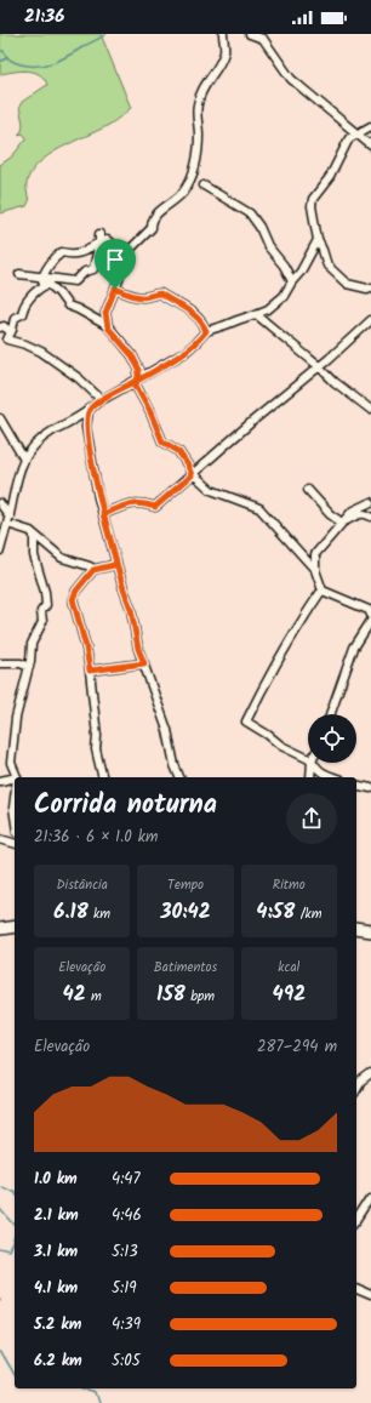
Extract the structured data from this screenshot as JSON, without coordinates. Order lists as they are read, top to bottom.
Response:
{
  "page": {
    "status": "21:36",
    "heading": ["Corrida noturna", "21:36 · 6 × 1.0 km"],
    "stats": [
      ["Distância", "6.18 km"],
      ["Tempo", "30:42"],
      ["Ritmo", "4:58 /km"],
      ["Elevação", "42 m"],
      ["Batimentos", "158 bpm"],
      ["kcal", "492"]
    ],
    "chart": ["Elevação", "287–294 m"],
    "list": [
      {
        "name": "1.0 km",
        "note": "4:47"
      },
      {
        "name": "2.1 km",
        "note": "4:46"
      },
      {
        "name": "3.1 km",
        "note": "5:13"
      },
      {
        "name": "4.1 km",
        "note": "5:19"
      },
      {
        "name": "5.2 km",
        "note": "4:39"
      },
      {
        "name": "6.2 km",
        "note": "5:05"
      }
    ]
  }
}
